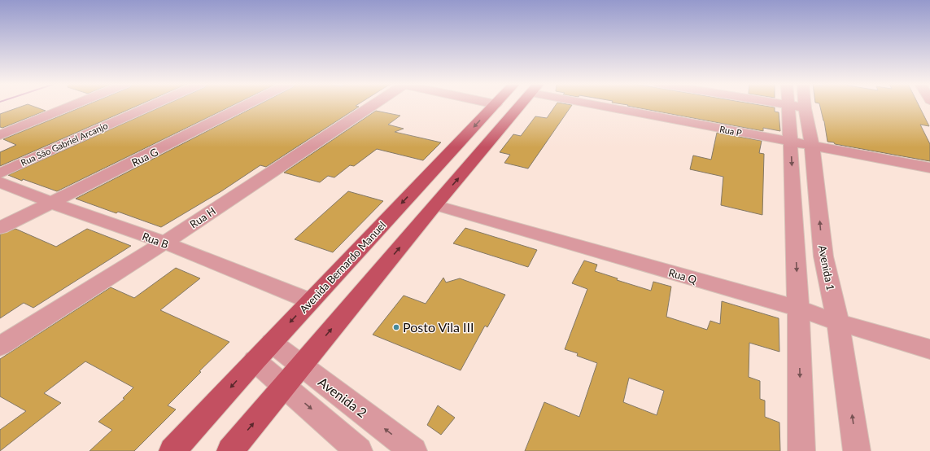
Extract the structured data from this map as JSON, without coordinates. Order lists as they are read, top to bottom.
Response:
{
  "streets": {
    "main road": ["Avenida Bernardo Manuel"],
    "street": [
      "Rua P",
      "Rua São Gabriel Arcanjo",
      "Rua G",
      "Rua H",
      "Rua B",
      "Avenida 1",
      "Rua Q",
      "Avenida 2"
    ]
  },
  "crossings": [
    ["Rua P", "Avenida 1"],
    ["Rua G", "Rua B"],
    ["Rua H", "Rua B"],
    ["Rua B", "Avenida Bernardo Manuel"],
    ["Avenida Bernardo Manuel", "Avenida 2"],
    ["Avenida 1", "Rua Q"]
  ],
  "places": ["Posto Vila III"]
}
